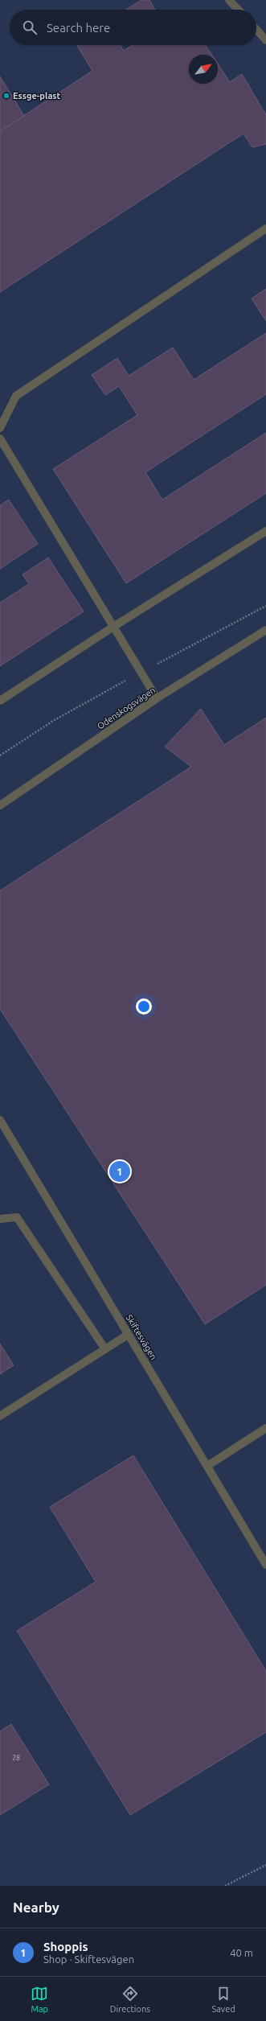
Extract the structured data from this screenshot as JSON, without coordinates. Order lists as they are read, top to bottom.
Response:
{
  "streets": {
    "street": ["Odenskogsvägen", "Skiftesvägen"]
  },
  "places": ["Essge-plast"],
  "house_numbers": ["28"],
  "north": "top right",
  "page": {
    "search": "Search here",
    "pins": "1",
    "heading": "Nearby",
    "list": [
      {
        "mark": "1",
        "name": "Shoppis",
        "note": "Shop · Skiftesvägen",
        "value": "40 m"
      }
    ],
    "nav": ["Map", "Directions", "Saved"]
  }
}
